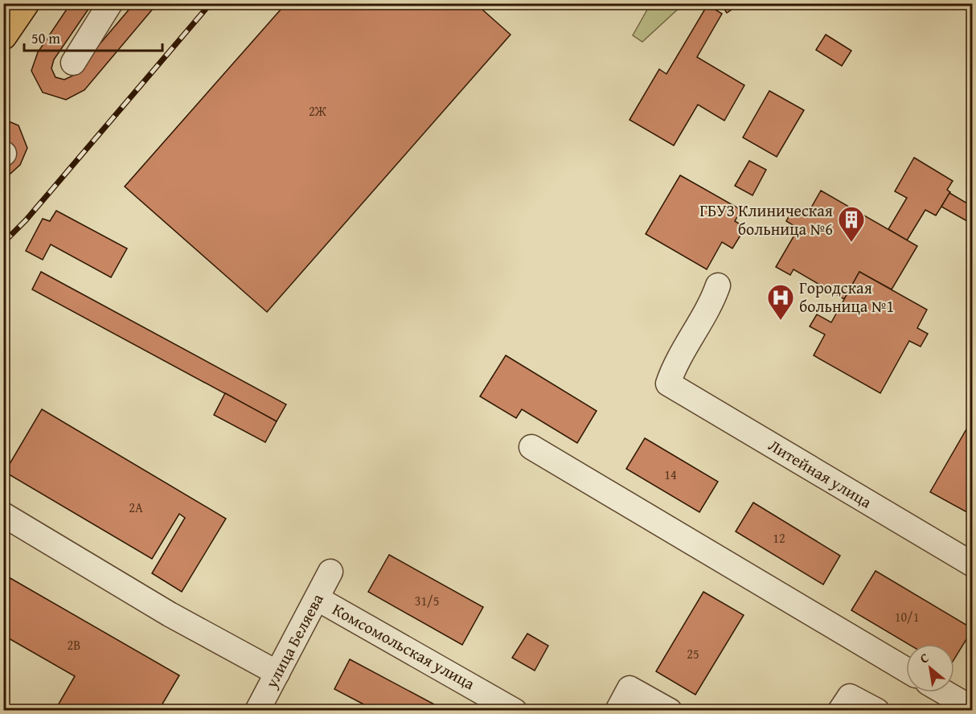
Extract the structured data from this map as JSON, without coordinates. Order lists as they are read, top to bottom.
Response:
{
  "streets": {
    "street": ["Литейная улица", "улица Беляева", "Комсомольская улица"]
  },
  "crossings": [
    ["улица Беляева", "Комсомольская улица"]
  ],
  "places": {
    "building": ["ГБУЗ Клиническая больница №6"],
    "hospital": ["Городская больница №1"]
  },
  "house_numbers": [
    "2Ж",
    "14",
    "2А",
    "12",
    "31/5",
    "10/1",
    "2В",
    "25"
  ],
  "scale_bar": "50 m",
  "north": "top left"
}
